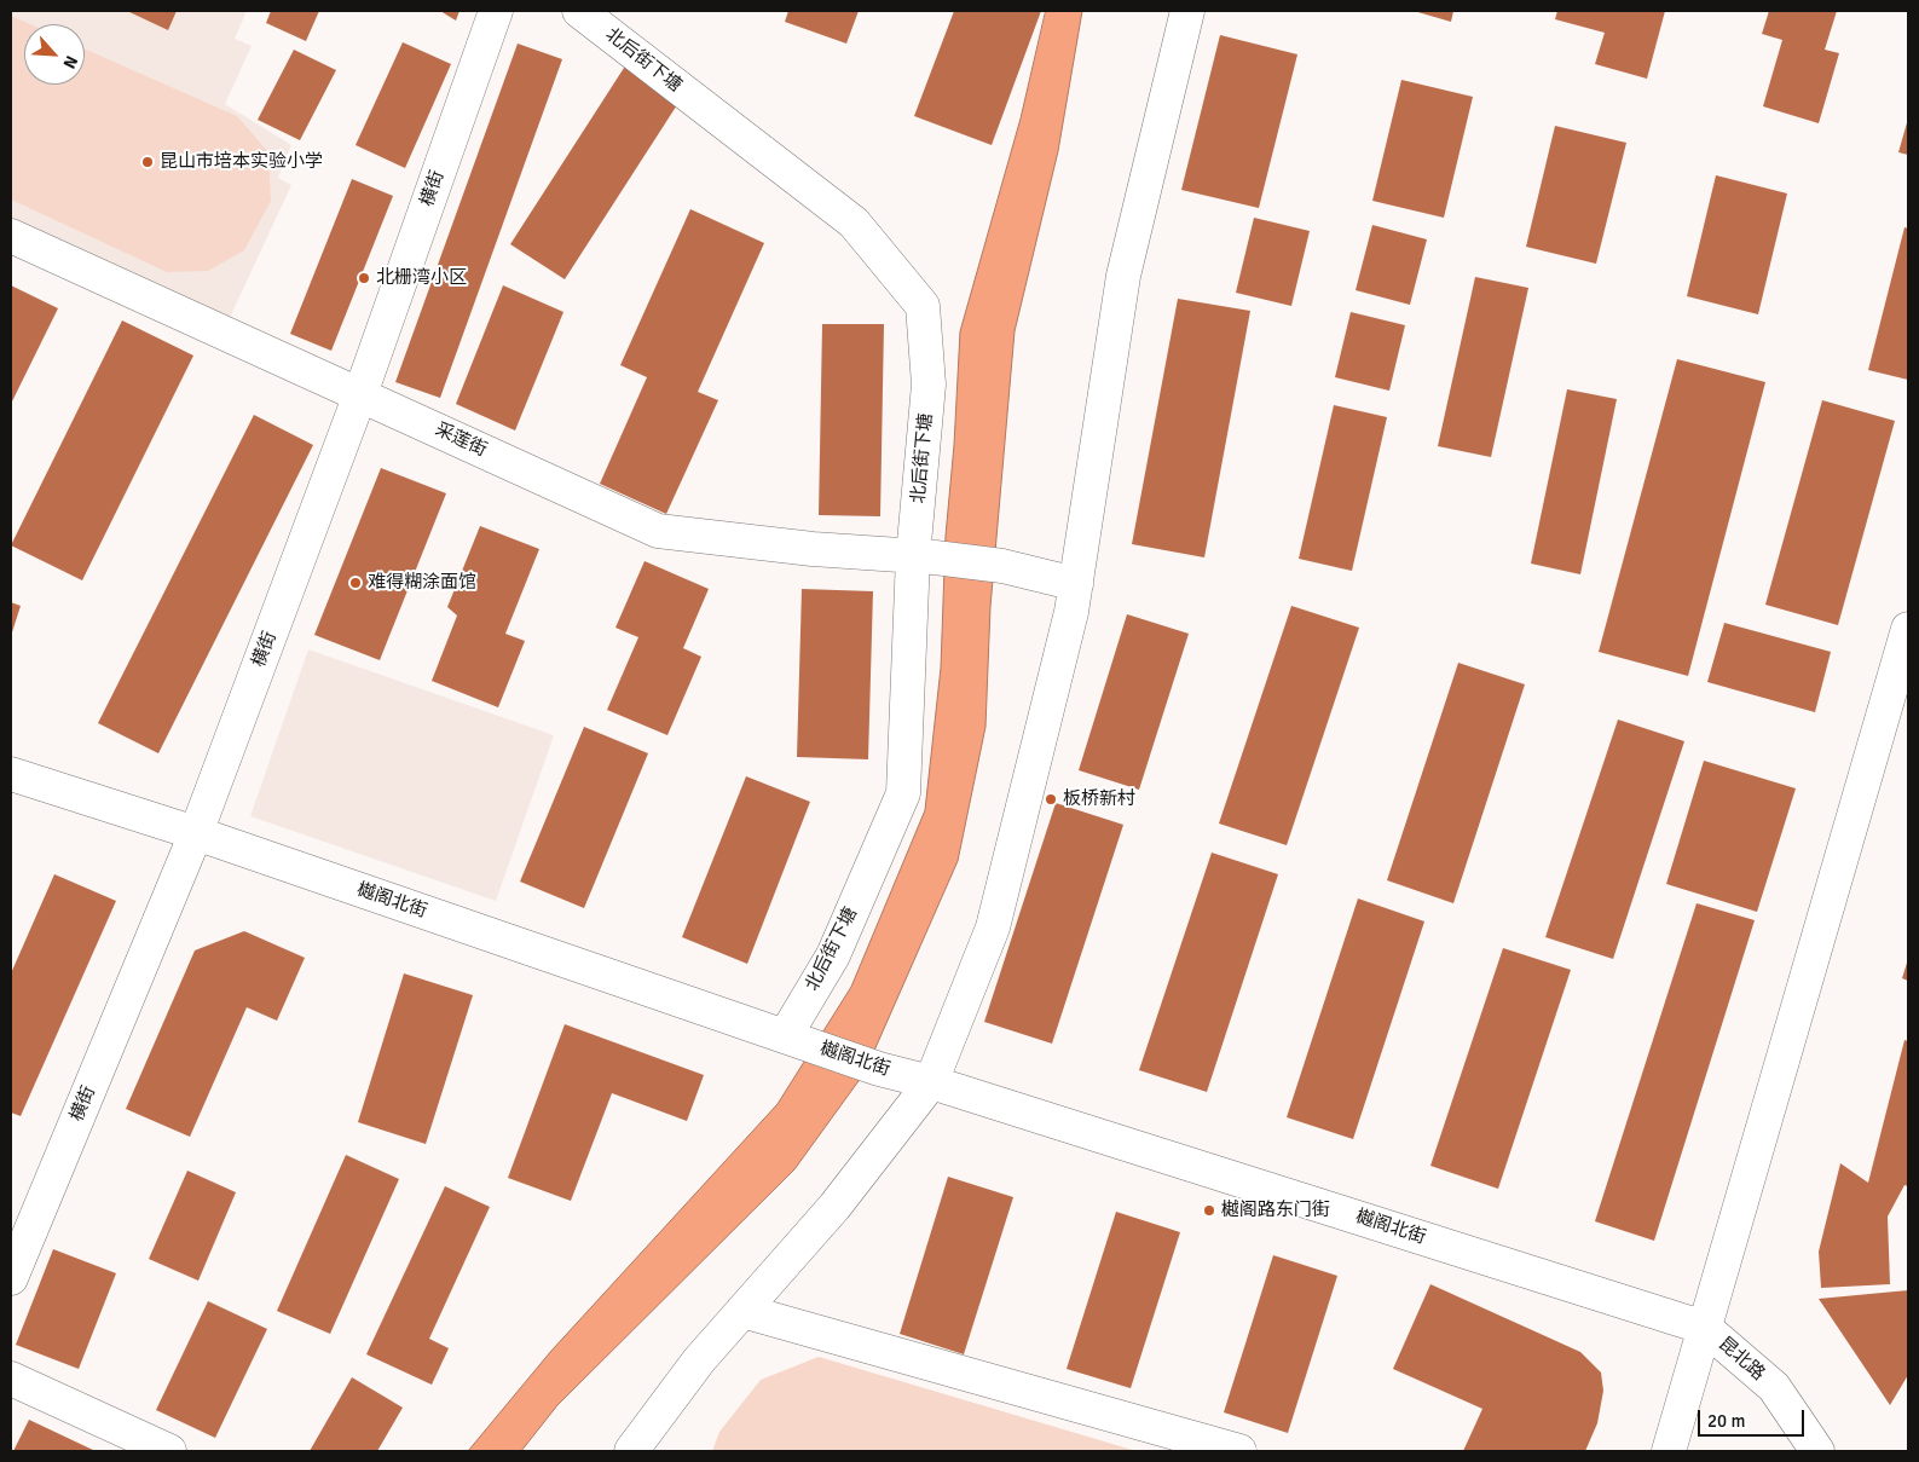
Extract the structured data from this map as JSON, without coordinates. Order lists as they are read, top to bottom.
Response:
{
  "streets": {
    "street": [
      "北后街下塘",
      "横街",
      "采莲街",
      "樾阁北街",
      "昆北路"
    ]
  },
  "crossings": [
    ["北后街下塘", "采莲街"],
    ["北后街下塘", "樾阁北街"],
    ["横街", "采莲街"],
    ["横街", "樾阁北街"],
    ["樾阁北街", "昆北路"]
  ],
  "places": [
    "昆山市培本实验小学",
    "北栅湾小区",
    "难得糊涂面馆",
    "板桥新村",
    "樾阁路东门街"
  ],
  "scale_bar": "20 m",
  "north": "bottom right"
}
